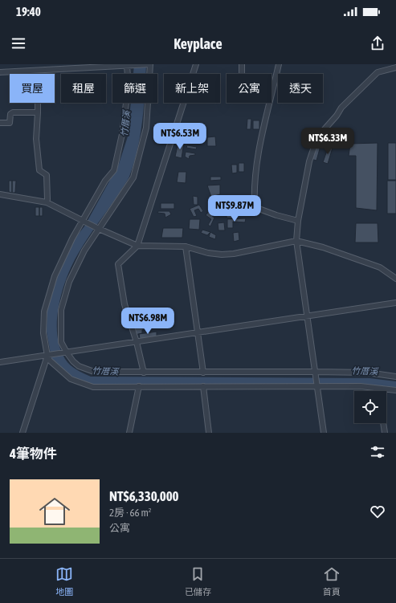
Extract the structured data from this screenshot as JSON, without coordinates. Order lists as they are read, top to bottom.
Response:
{
  "water": ["竹厝溪"],
  "page": {
    "status": "19:40",
    "header": "Keyplace",
    "chip": [
      "買屋",
      "租屋",
      "篩選",
      "新上架",
      "公寓",
      "透天"
    ],
    "price": [
      "NT$6.53M",
      "NT$6.33M",
      "NT$9.87M",
      "NT$6.98M"
    ],
    "heading": "4筆物件",
    "list": [
      {
        "name": "NT$6,330,000",
        "note": "2房 · 66 m² · 公寓"
      }
    ],
    "tabs": ["地圖", "已儲存", "首頁"]
  }
}
